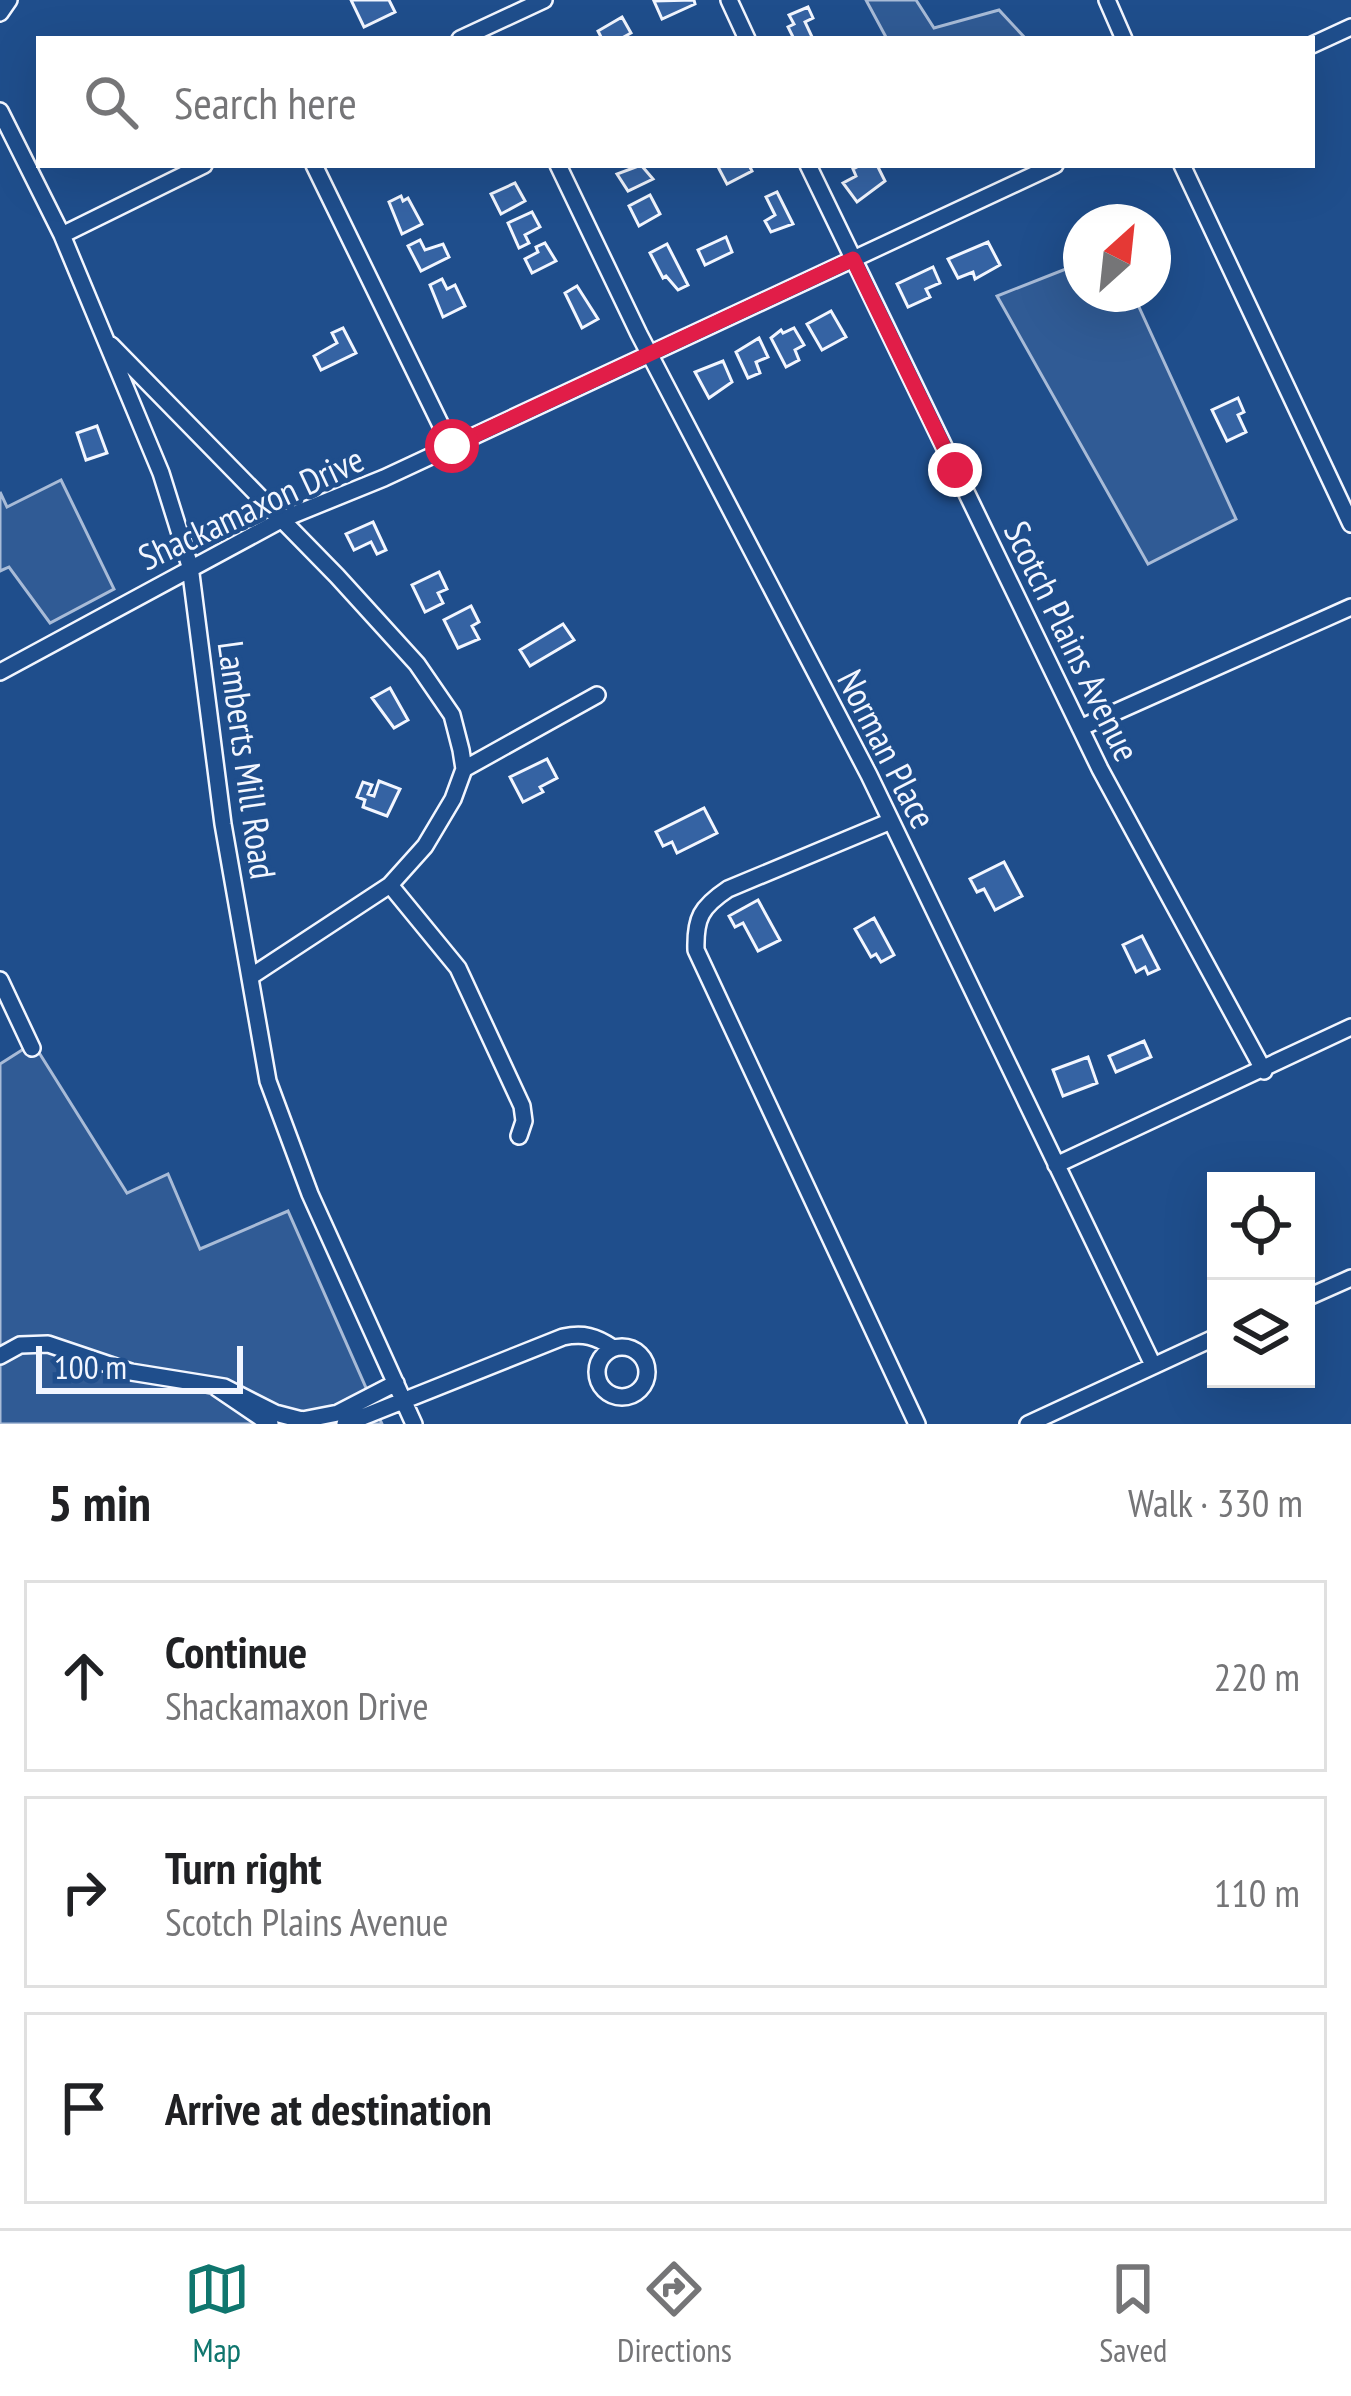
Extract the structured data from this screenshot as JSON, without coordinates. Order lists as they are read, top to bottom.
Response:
{
  "streets": {
    "street": [
      "Shackamaxon Drive",
      "Scotch Plains Avenue",
      "Norman Place",
      "Lamberts Mill Road"
    ]
  },
  "crossings": [
    ["Shackamaxon Drive", "Scotch Plains Avenue"],
    ["Shackamaxon Drive", "Norman Place"],
    ["Shackamaxon Drive", "Lamberts Mill Road"]
  ],
  "scale_bar": "100 m",
  "north": "top right",
  "page": {
    "search": "Search here",
    "scale": "100 m",
    "heading": ["5 min", "Walk · 330 m"],
    "list": [
      ["Continue", "Shackamaxon Drive", "220 m"],
      ["Turn right", "Scotch Plains Avenue", "110 m"],
      "Arrive at destination"
    ],
    "nav": ["Map", "Directions", "Saved"]
  }
}
